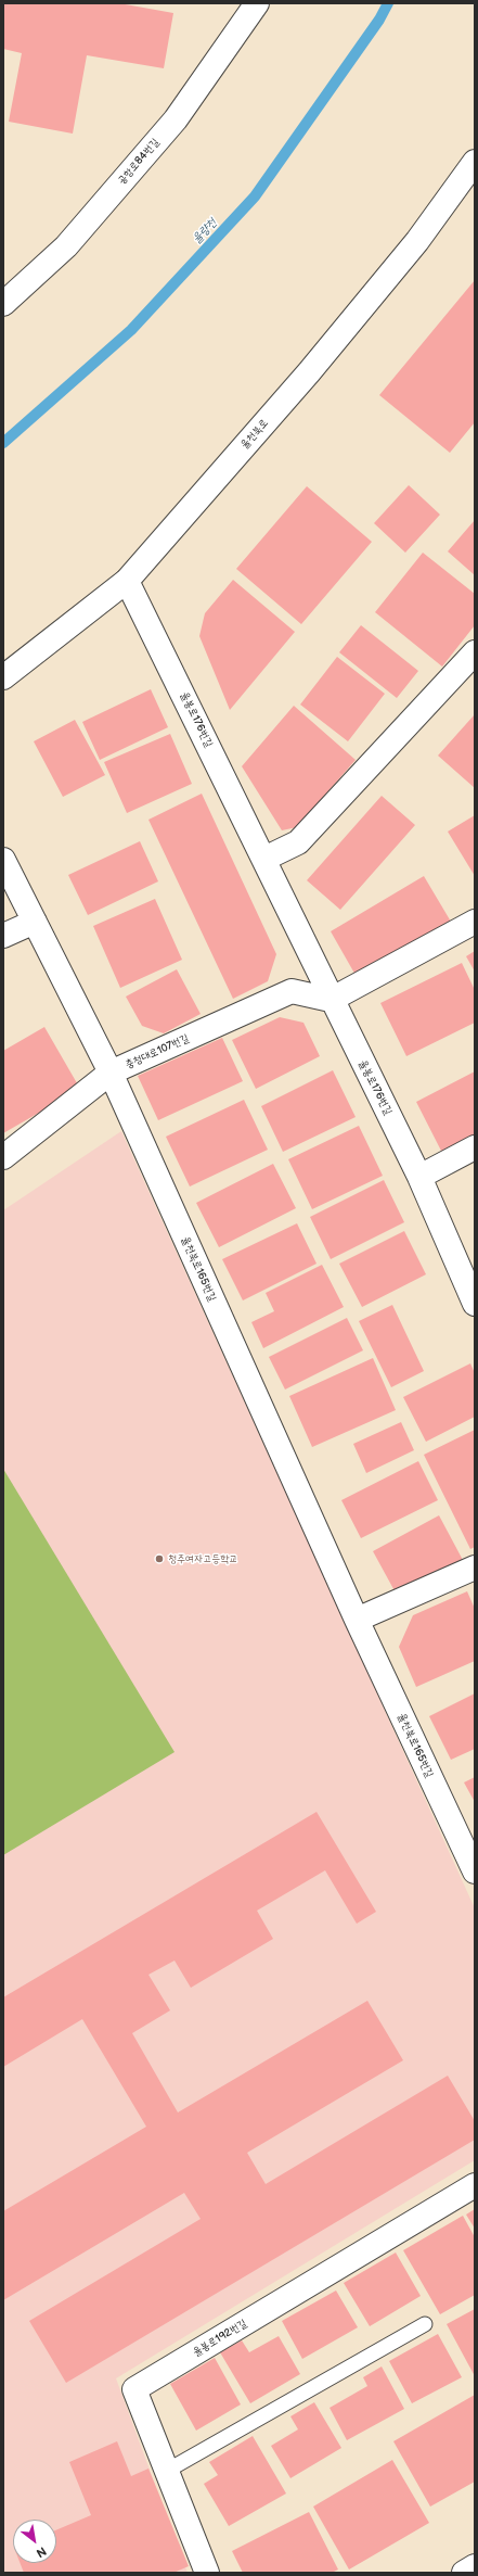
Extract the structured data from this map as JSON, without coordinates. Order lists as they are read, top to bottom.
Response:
{
  "streets": {
    "street": [
      "공항로84번길",
      "율천북로",
      "율봉로176번길",
      "충청대로107번길",
      "율천북로165번길",
      "율봉로192번길"
    ]
  },
  "crossings": [
    ["율천북로", "율봉로176번길"],
    ["율봉로176번길", "충청대로107번길"],
    ["충청대로107번길", "율천북로165번길"]
  ],
  "water": ["율량천"],
  "places": ["청주여자고등학교"],
  "north": "bottom right"
}
